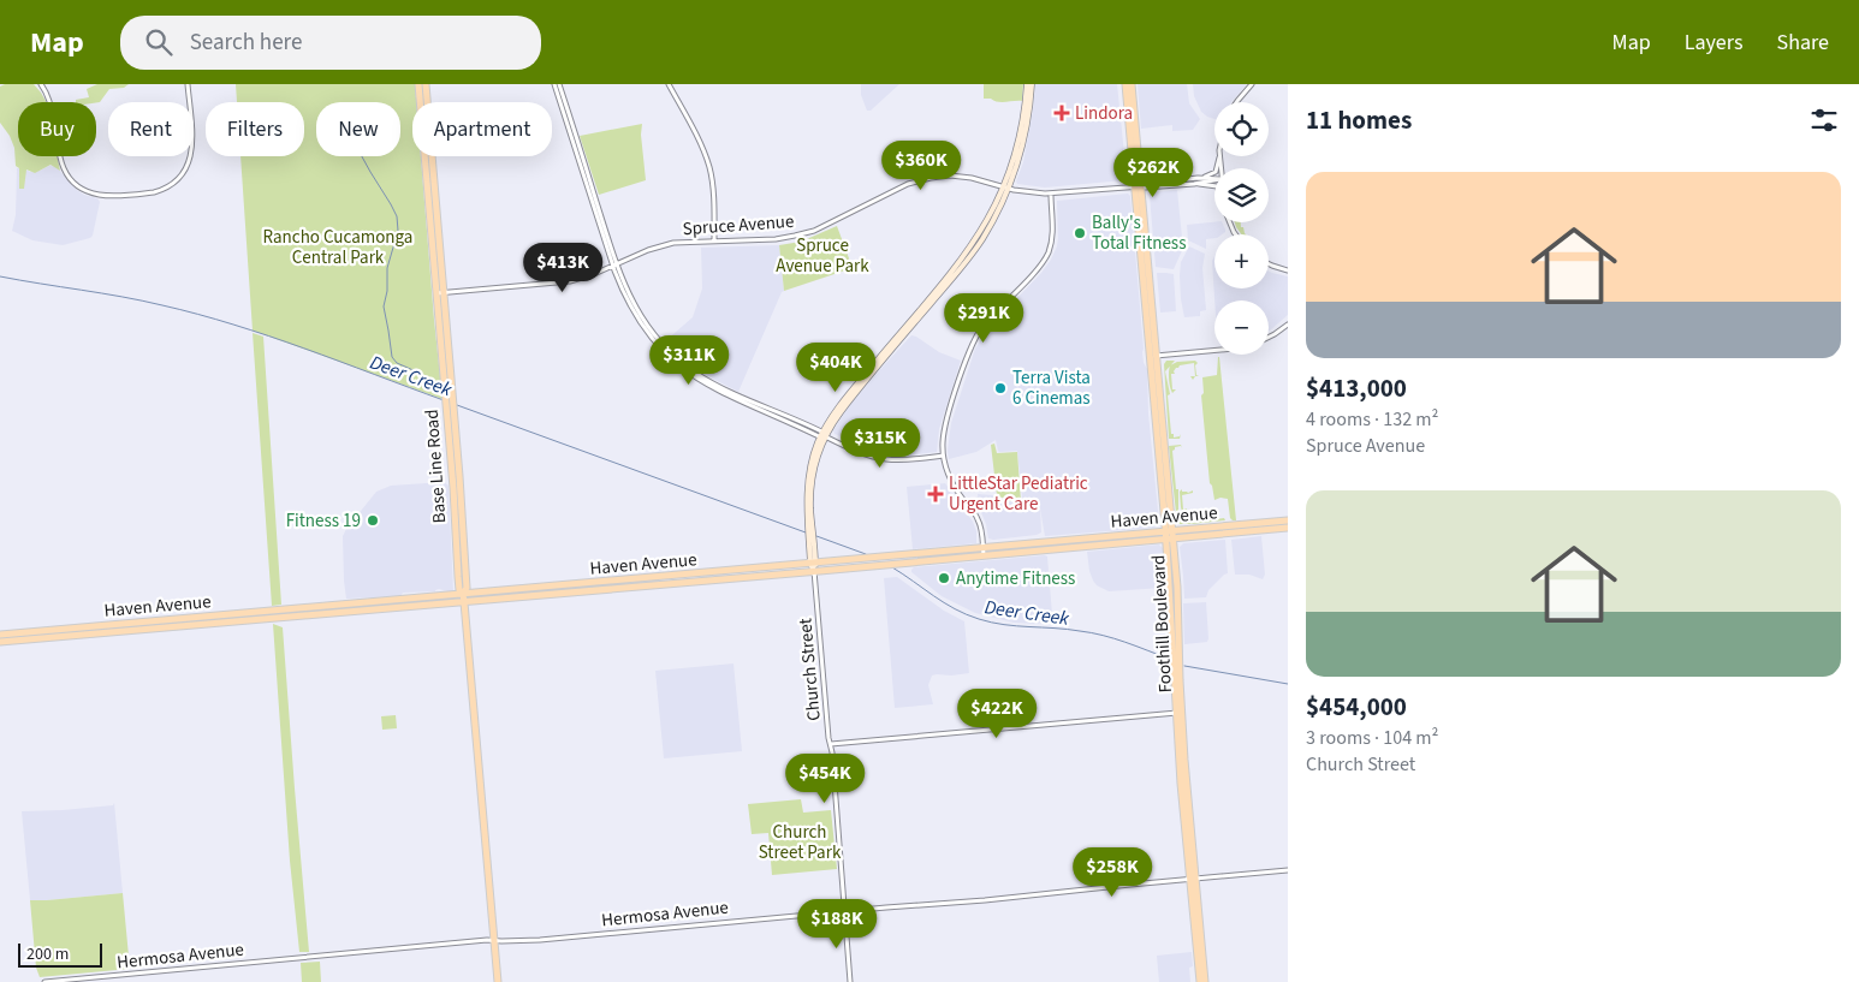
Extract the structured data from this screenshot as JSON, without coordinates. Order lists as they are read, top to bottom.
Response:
{
  "streets": {
    "main road": [
      "Base Line Road",
      "Haven Avenue",
      "Foothill Boulevard",
      "Church Street"
    ],
    "street": ["Spruce Avenue", "Hermosa Avenue"]
  },
  "crossings": [
    ["Spruce Avenue", "Base Line Road"],
    ["Spruce Avenue", "Foothill Boulevard"],
    ["Spruce Avenue", "Church Street"],
    ["Base Line Road", "Haven Avenue"],
    ["Base Line Road", "Hermosa Avenue"],
    ["Haven Avenue", "Foothill Boulevard"],
    ["Haven Avenue", "Church Street"],
    ["Foothill Boulevard", "Hermosa Avenue"],
    ["Church Street", "Hermosa Avenue"]
  ],
  "water": ["Deer Creek"],
  "parks": ["Rancho Cucamonga Central Park", "Spruce Avenue Park", "Church Street Park"],
  "places": {
    "health": ["Lindora", "LittleStar Pediatric Urgent Care"],
    "other": [
      "Bally's Total Fitness",
      "Terra Vista 6 Cinemas",
      "Fitness 19",
      "Anytime Fitness"
    ]
  },
  "scale_bar": "200 m",
  "page": {
    "header": "Map",
    "search": "Search here",
    "nav": ["Map", "Layers", "Share"],
    "heading": "11 homes",
    "map_buttons": ["+", "−"],
    "chip": [
      "Buy",
      "Rent",
      "Filters",
      "New",
      "Apartment"
    ],
    "price": [
      "$360K",
      "$262K",
      "$413K",
      "$291K",
      "$311K",
      "$404K",
      "$315K",
      "$422K",
      "$454K",
      "$258K",
      "$188K"
    ],
    "list": [
      {
        "name": "$413,000",
        "note": "4 rooms · 132 m² · Spruce Avenue"
      },
      {
        "name": "$454,000",
        "note": "3 rooms · 104 m² · Church Street"
      }
    ],
    "scale": "200 m"
  }
}
